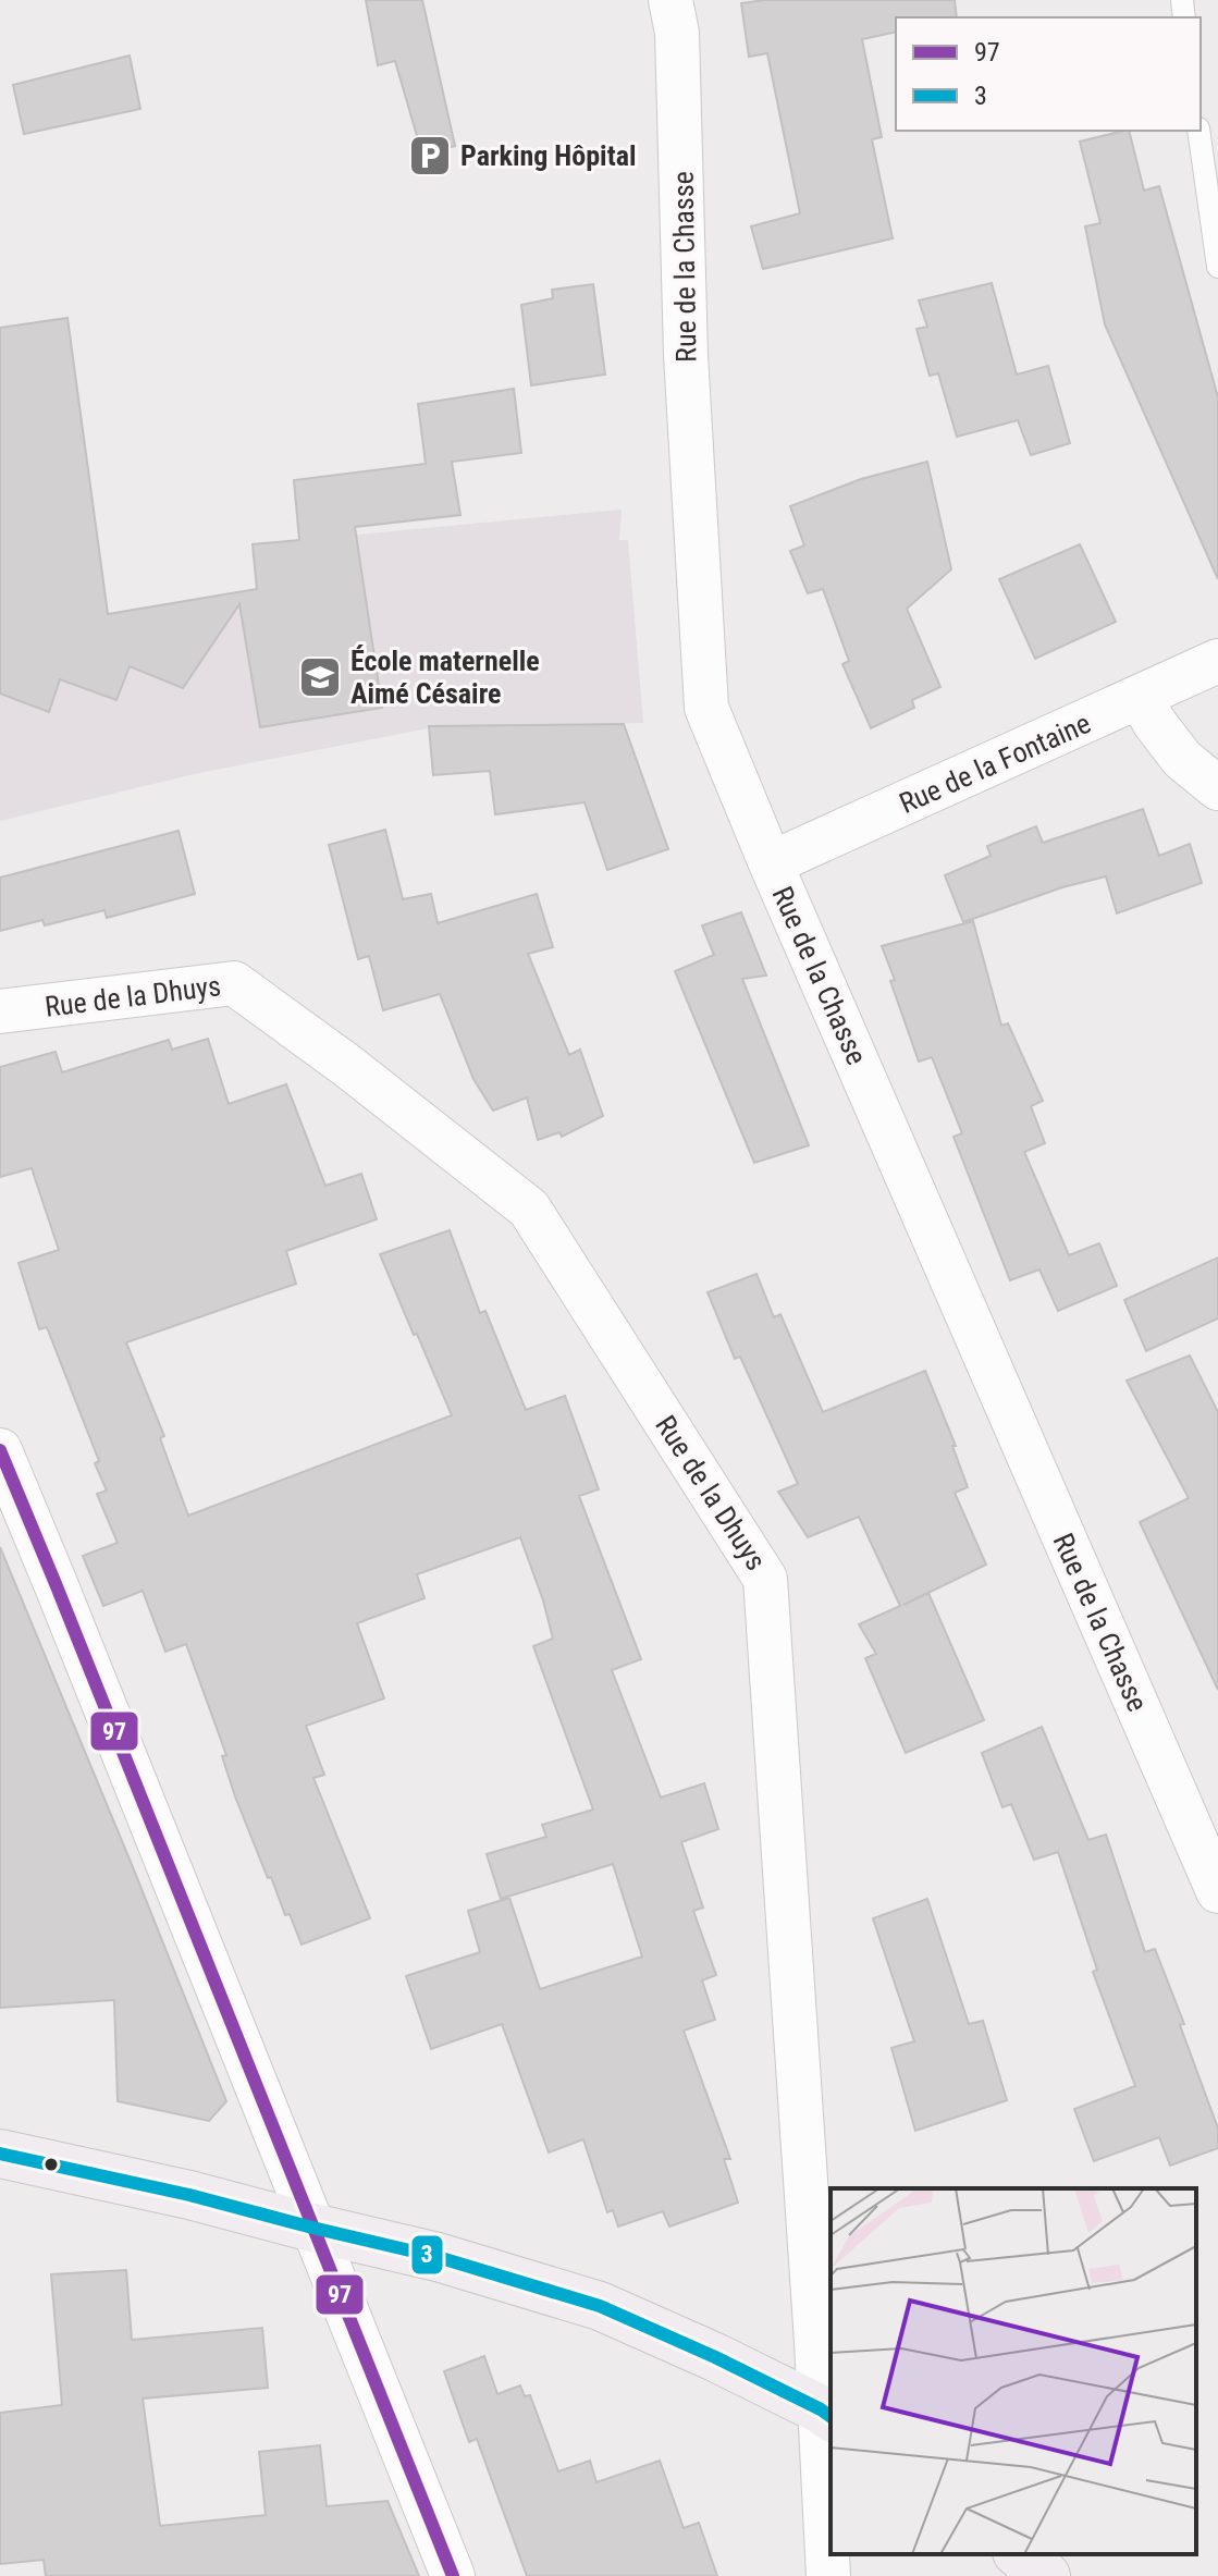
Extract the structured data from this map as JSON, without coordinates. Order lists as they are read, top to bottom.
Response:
{
  "streets": {
    "street": ["Rue de la Chasse", "Rue de la Fontaine", "Rue de la Dhuys"]
  },
  "crossings": [
    ["Rue de la Chasse", "Rue de la Fontaine"]
  ],
  "places": {
    "parking": ["Parking Hôpital"],
    "school or university": ["École maternelle Aimé Césaire"]
  },
  "lines": ["transit line 97", "transit line 3"],
  "legend": ["97", "3"]
}
